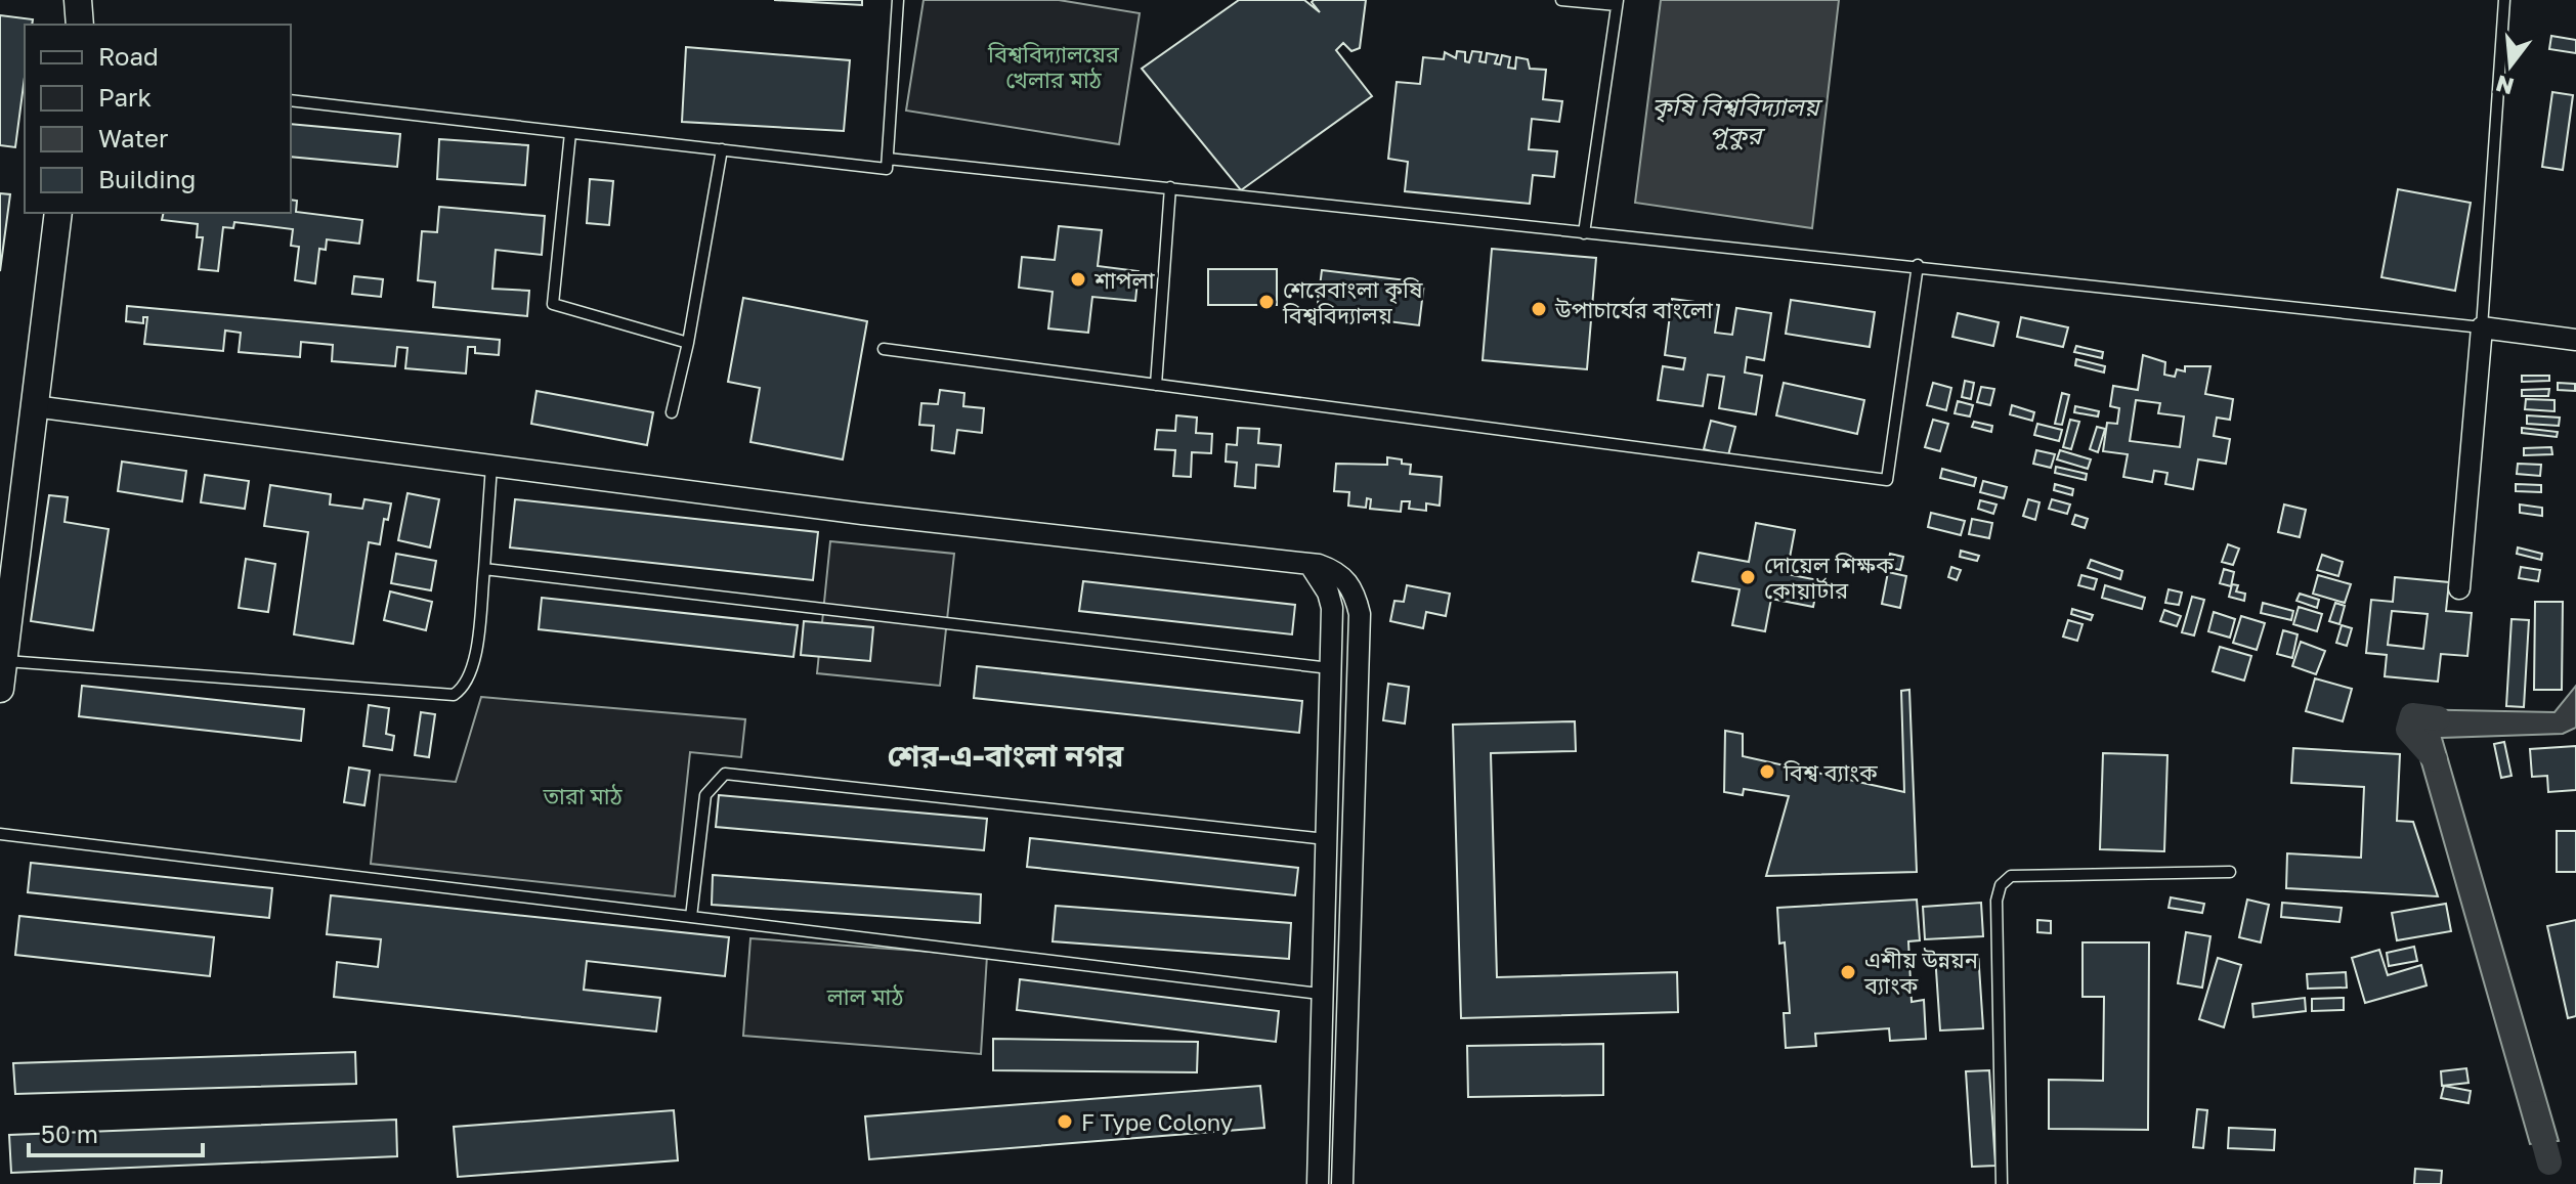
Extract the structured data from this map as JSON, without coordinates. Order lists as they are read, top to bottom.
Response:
{
  "districts": ["শের-এ-বাংলা নগর"],
  "water": ["কৃষি বিশ্ববিদ্যালয় পুকুর"],
  "parks": ["বিশ্ববিদ্যালয়ের খেলার মাঠ", "তারা মাঠ", "লাল মাঠ"],
  "places": [
    "শাপলা",
    "শেরেবাংলা কৃষি বিশ্ববিদ্যালয়",
    "উপাচার্যের বাংলো",
    "দোয়েল শিক্ষক কোয়ার্টার",
    "বিশ্ব ব্যাংক",
    "এশীয় উন্নয়ন ব্যাংক",
    "F Type Colony"
  ],
  "legend": [
    "Road",
    "Park",
    "Water",
    "Building"
  ],
  "scale_bar": "50 m",
  "north": "bottom"
}
